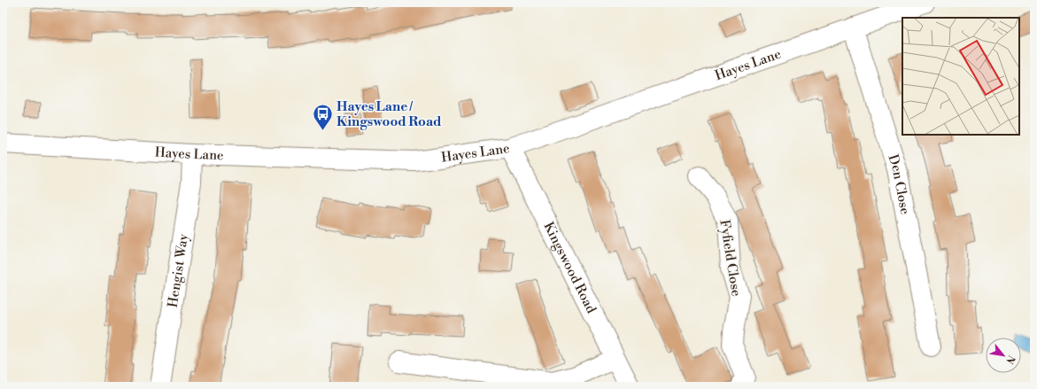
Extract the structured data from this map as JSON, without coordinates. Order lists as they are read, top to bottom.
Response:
{
  "streets": {
    "street": [
      "Hayes Lane",
      "Den Close",
      "Fyfield Close",
      "Kingswood Road",
      "Hengist Way"
    ]
  },
  "crossings": [
    ["Hayes Lane", "Den Close"],
    ["Hayes Lane", "Kingswood Road"],
    ["Hayes Lane", "Hengist Way"]
  ],
  "places": {
    "bus stop": ["Hayes Lane / Kingswood Road"]
  },
  "north": "bottom right"
}
